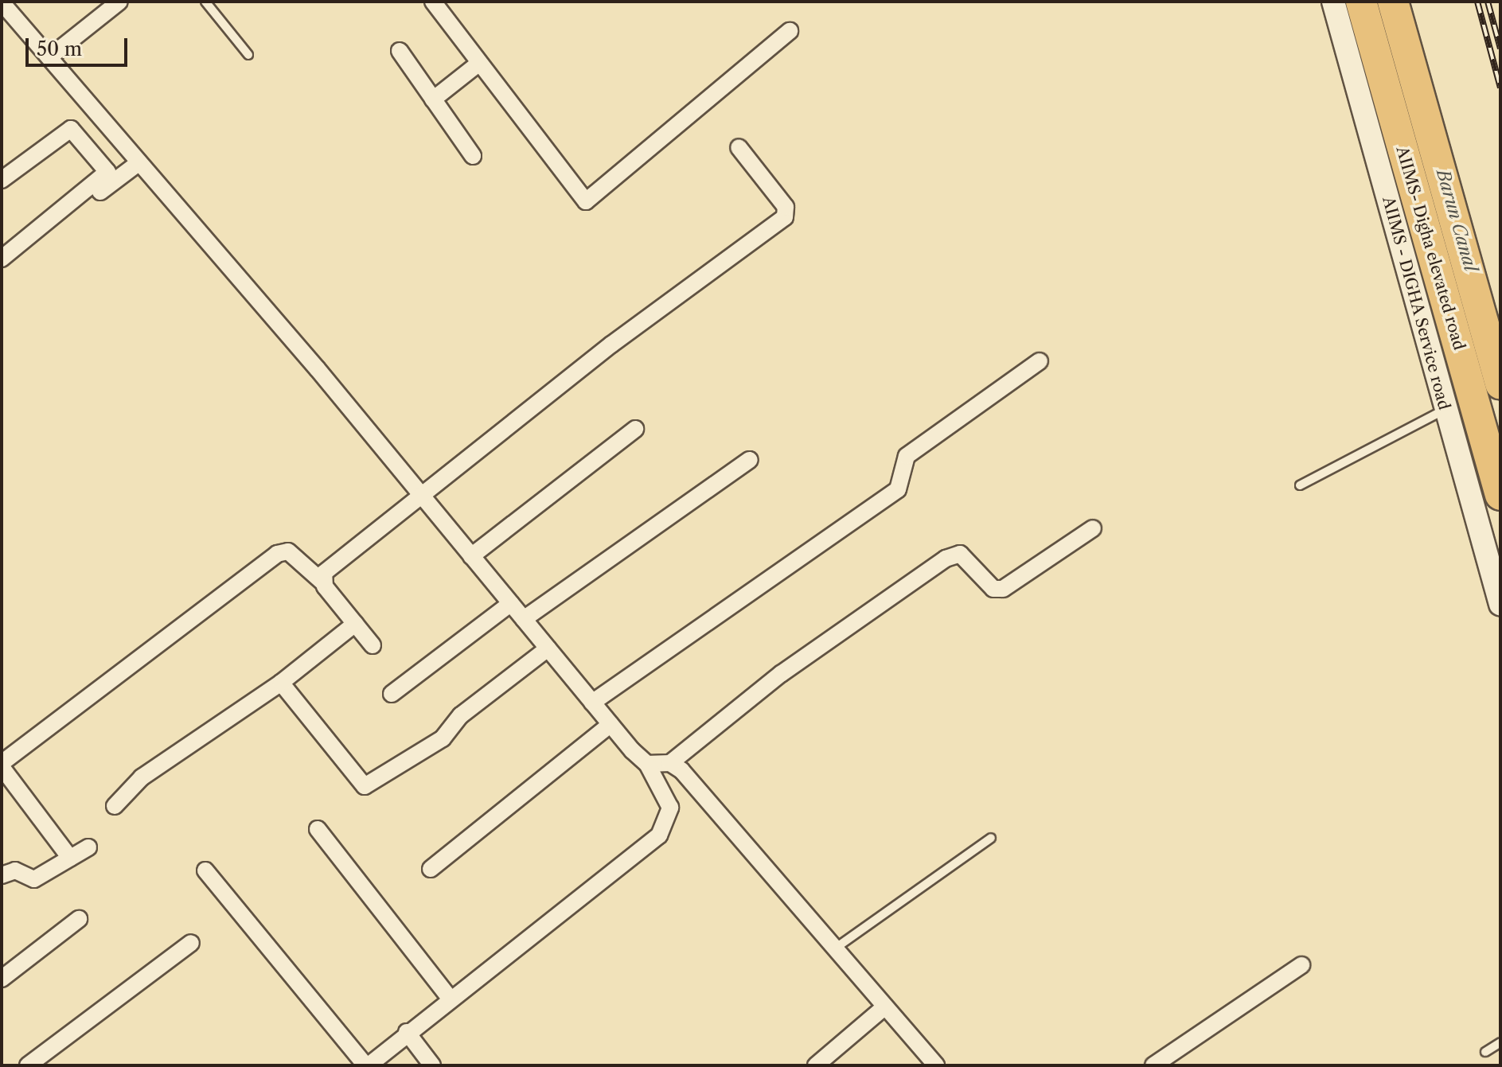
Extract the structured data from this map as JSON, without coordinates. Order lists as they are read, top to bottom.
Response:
{
  "streets": {
    "highway": ["AIIMS- Digha elevated road"],
    "main road": ["AIIMS - DIGHA Service road"]
  },
  "water": ["Barun Canal"],
  "scale_bar": "50 m"
}
